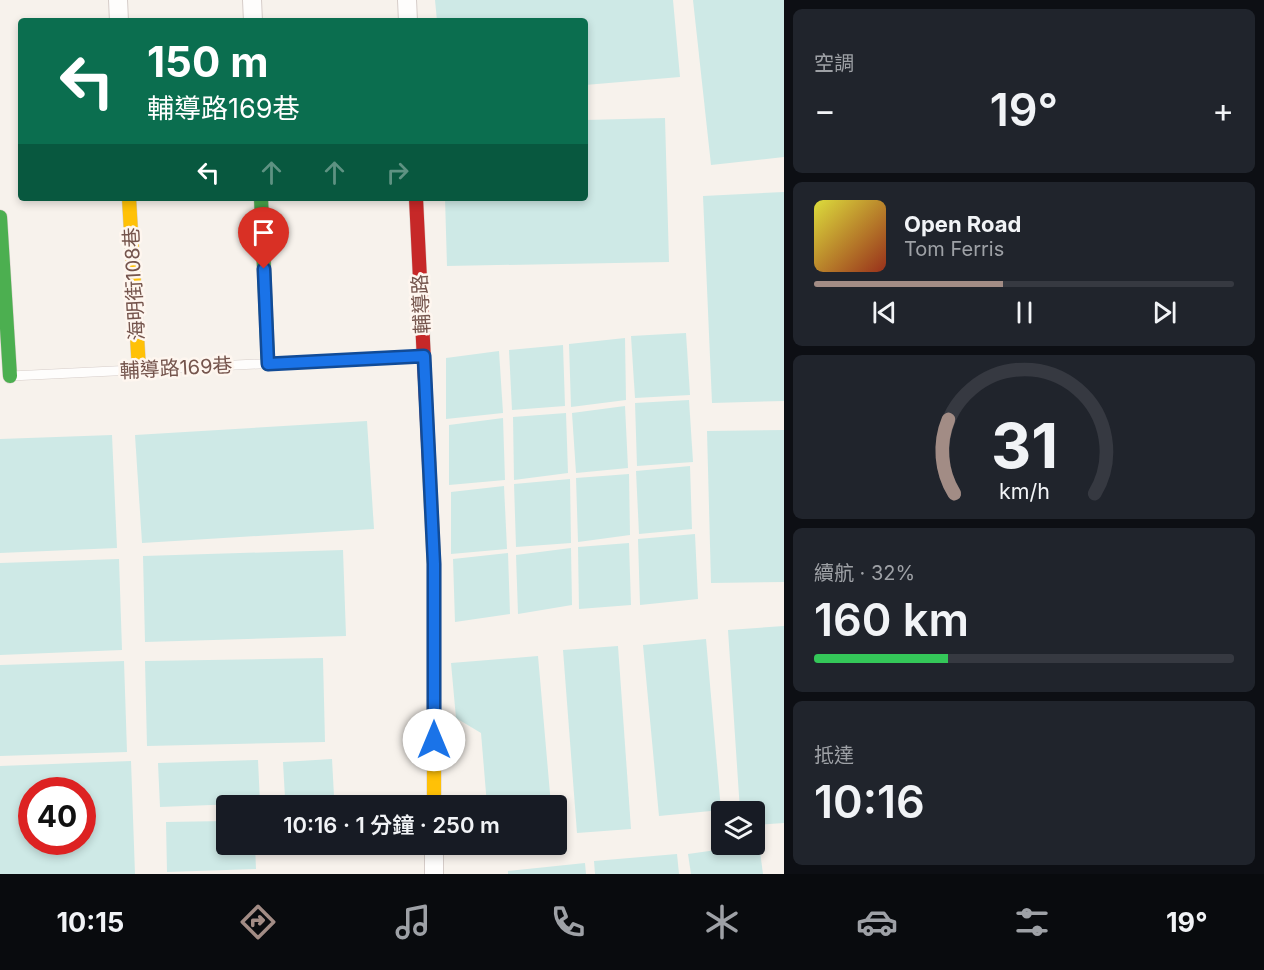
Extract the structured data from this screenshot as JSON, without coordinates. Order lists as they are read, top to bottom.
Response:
{
  "streets": {
    "street": ["海明街108巷", "輔導路"],
    "lane": ["輔導路169巷"]
  },
  "crossings": [
    ["海明街108巷", "輔導路169巷"],
    ["輔導路", "輔導路169巷"]
  ],
  "page": {
    "tile": [
      "空調",
      ["續航 · 32%", "160 km"],
      ["抵達", "10:16"]
    ],
    "turn": ["150 m", "輔導路169巷"],
    "heat": ["−", "19°", "+"],
    "song": ["Open Road", "Tom Ferris"],
    "limit": "40",
    "trip": "10:16 · 1 分鐘 · 250 m",
    "tabs": ["10:15", "19°"],
    "gauge": ["31", "km/h"]
  }
}
